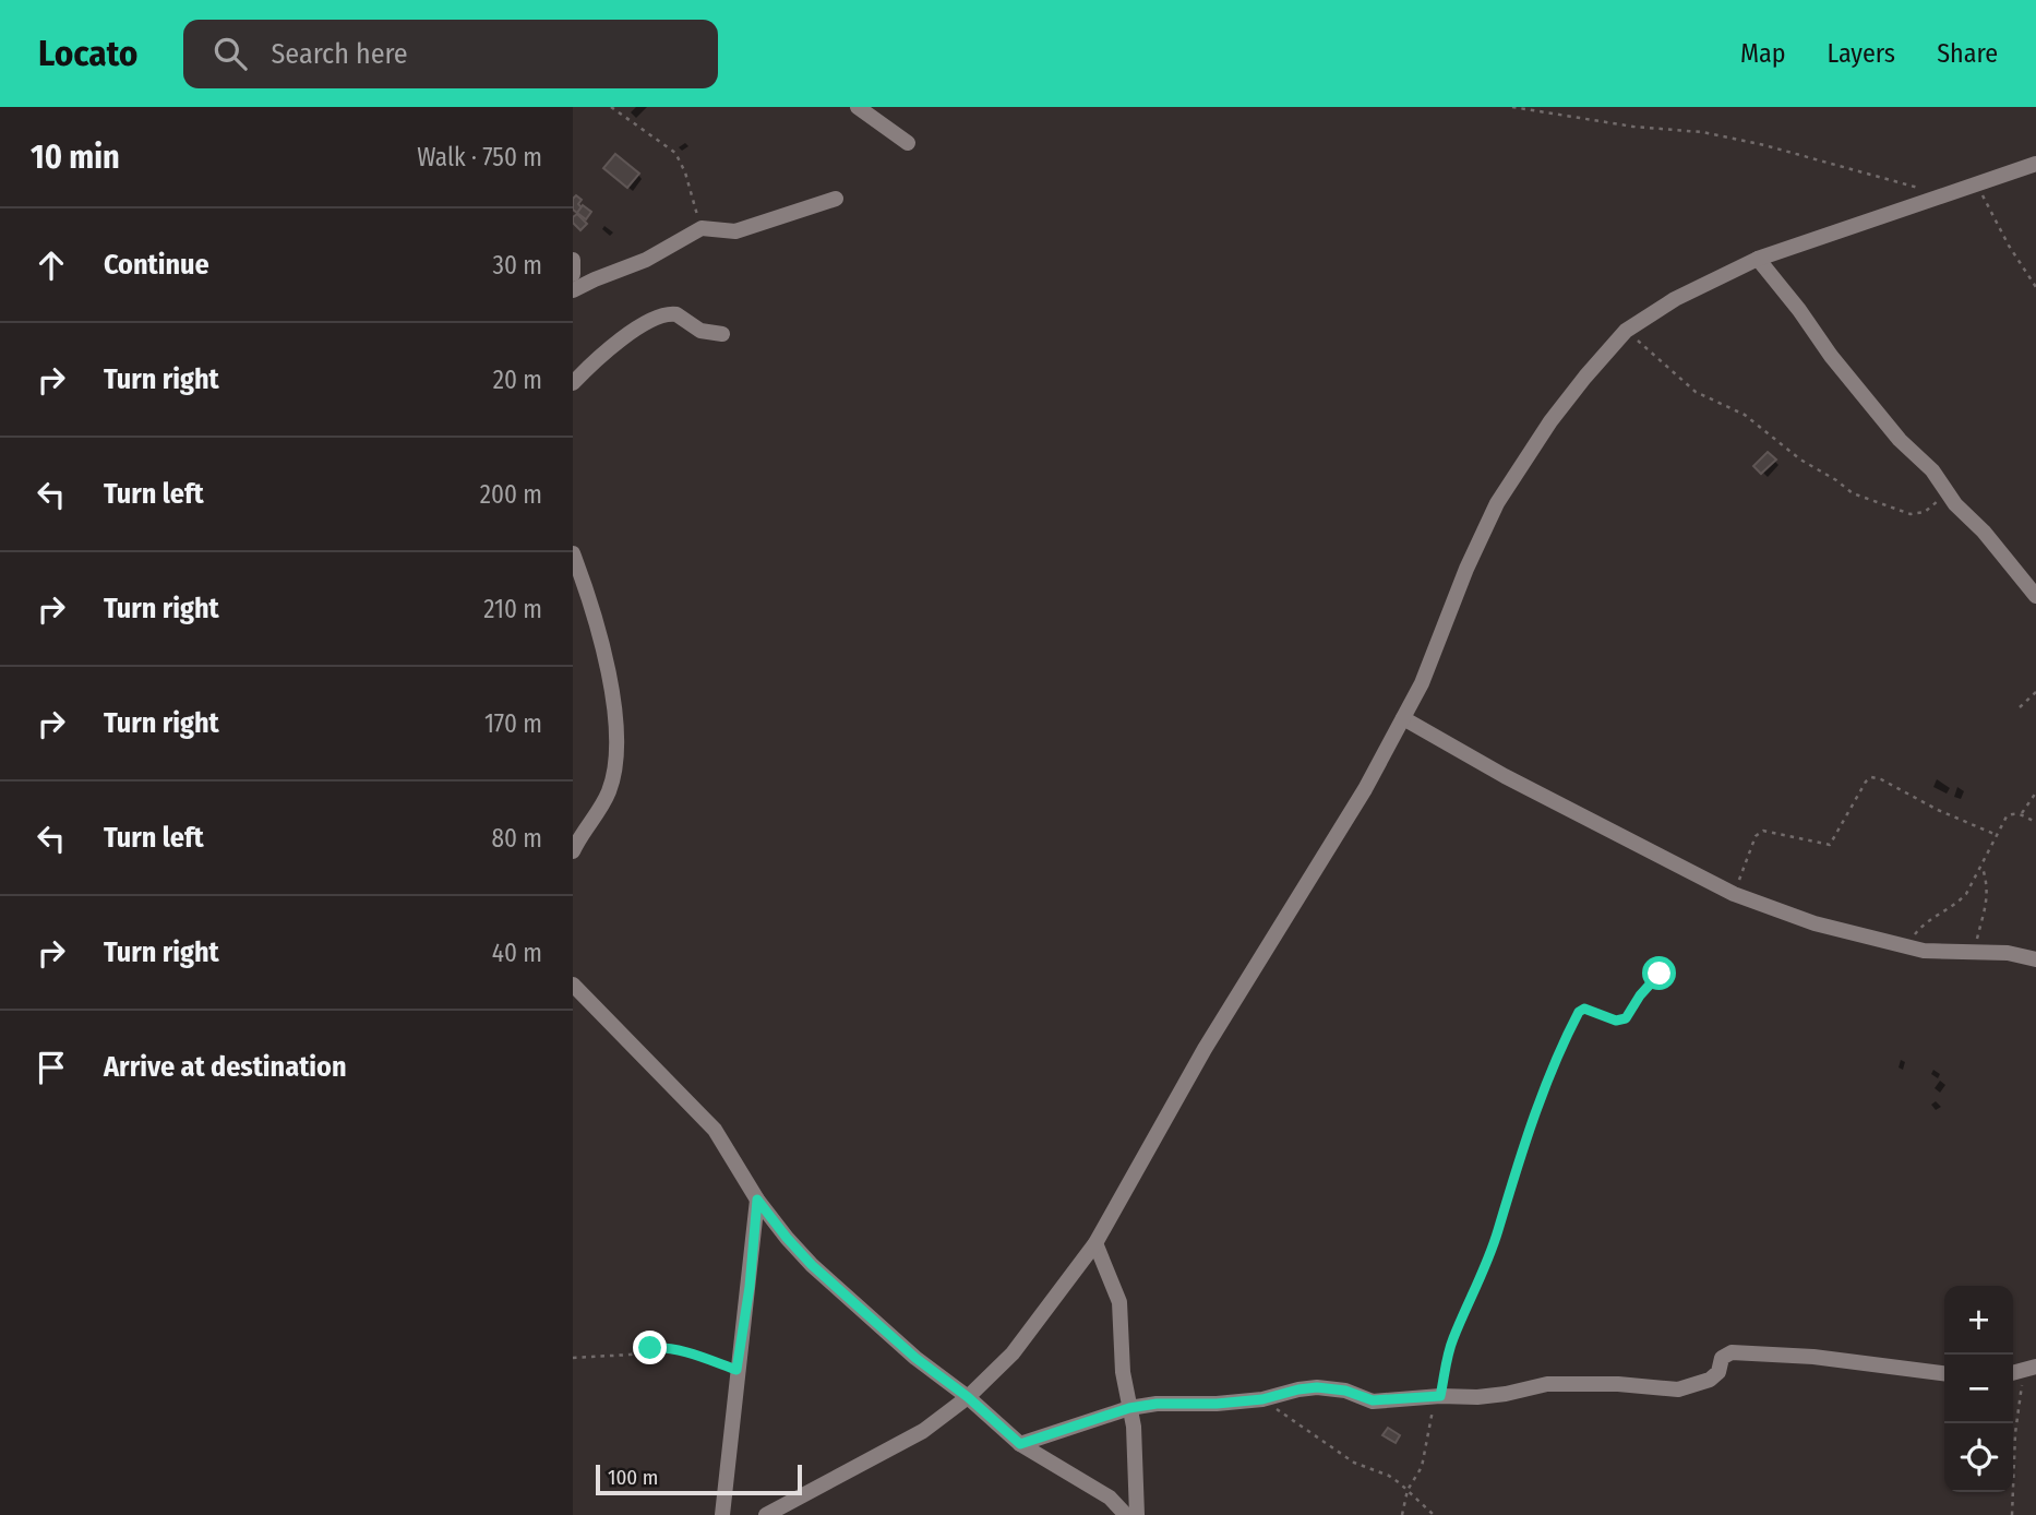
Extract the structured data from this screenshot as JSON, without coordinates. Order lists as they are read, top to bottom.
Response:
{
  "scale_bar": "100 m",
  "page": {
    "header": "Locato",
    "search": "Search here",
    "nav": ["Map", "Layers", "Share"],
    "heading": ["10 min", "Walk · 750 m"],
    "list": [
      ["Continue", "30 m"],
      ["Turn right", "20 m"],
      ["Turn left", "200 m"],
      ["Turn right", "210 m"],
      ["Turn right", "170 m"],
      ["Turn left", "80 m"],
      ["Turn right", "40 m"],
      "Arrive at destination"
    ],
    "map_buttons": ["+", "−"],
    "scale": "100 m"
  }
}
